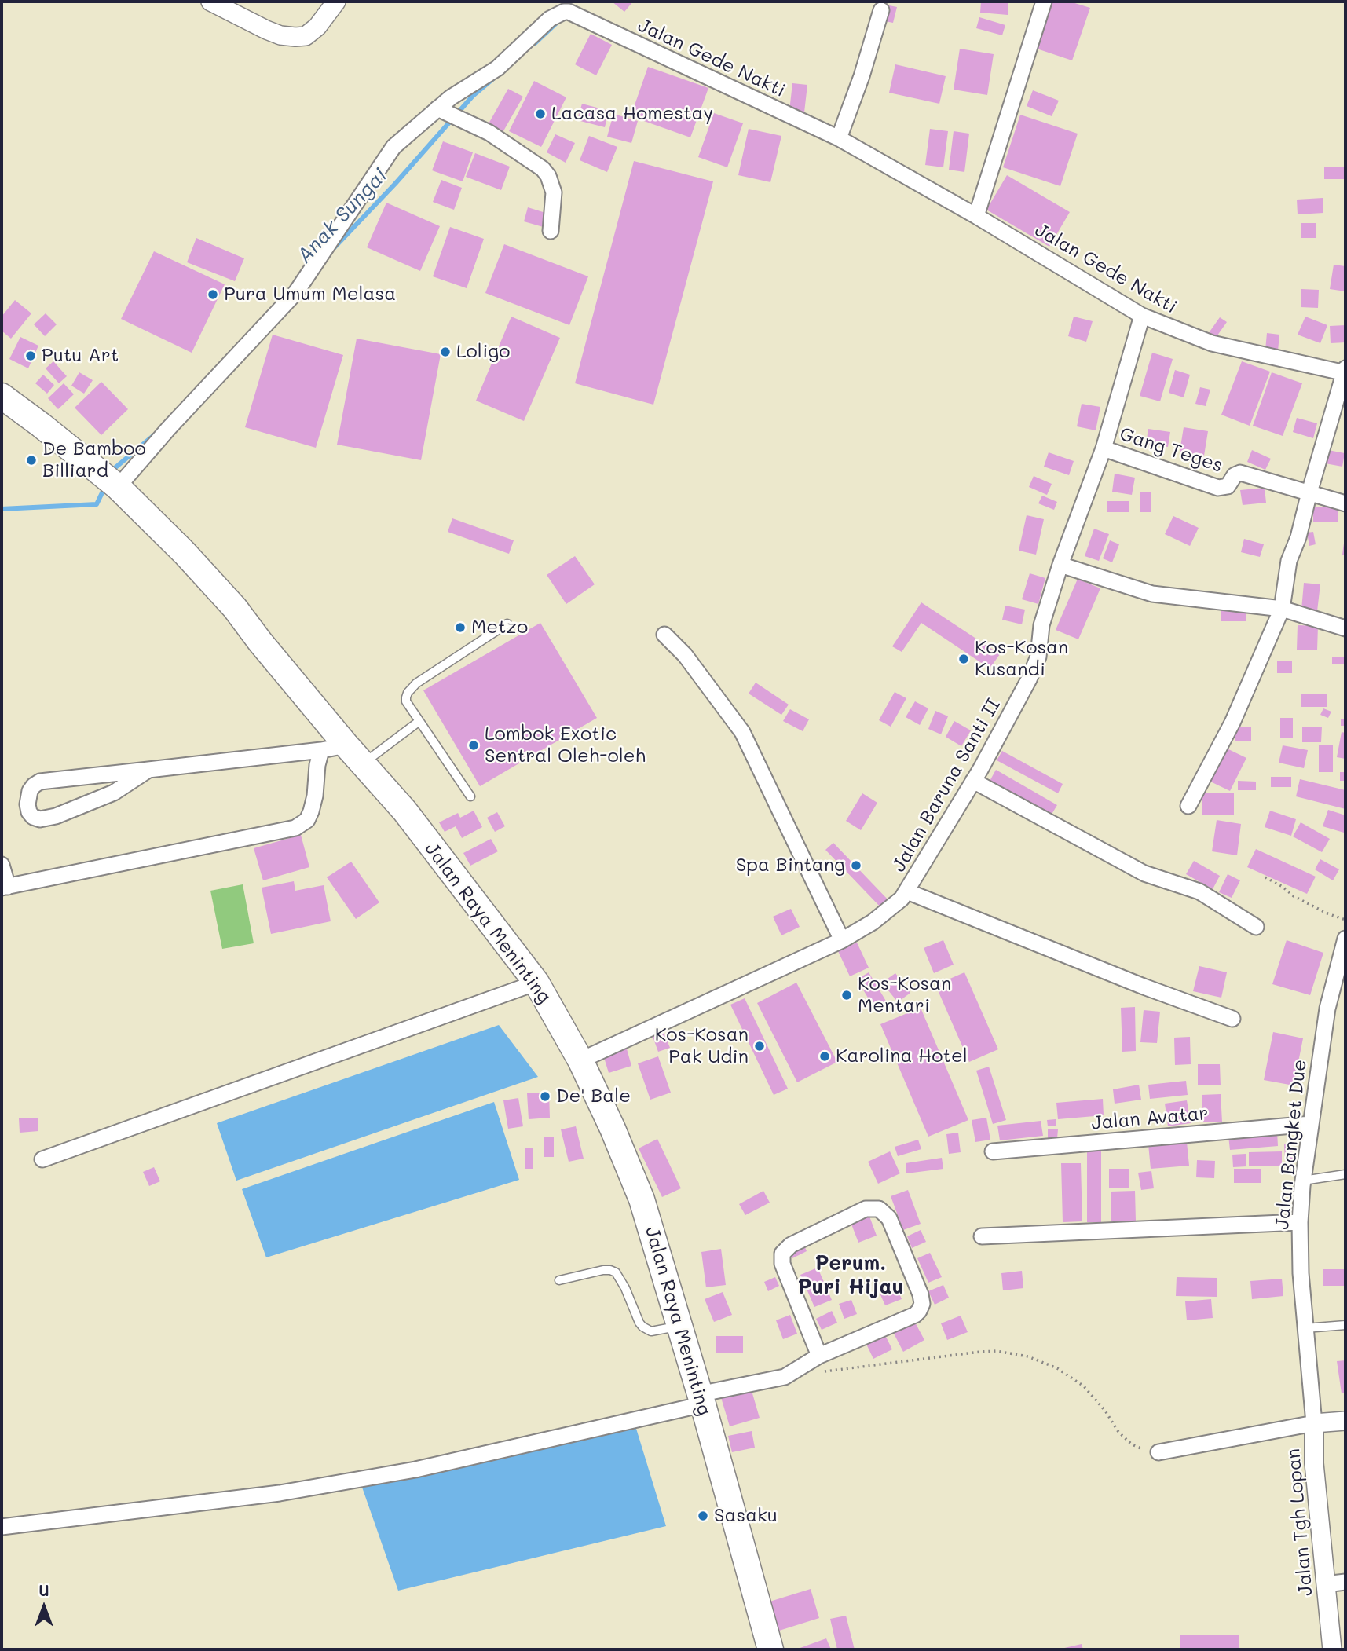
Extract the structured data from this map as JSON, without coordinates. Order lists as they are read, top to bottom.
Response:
{
  "streets": {
    "highway": ["Jalan Raya Meninting"],
    "street": [
      "Jalan Gede Nakti",
      "Gang Teges",
      "Jalan Baruna Santi II",
      "Jalan Avatar",
      "Jalan Bangket Due",
      "Jalan Tgh Lopan"
    ]
  },
  "crossings": [
    ["Jalan Gede Nakti", "Jalan Baruna Santi II"],
    ["Jalan Gede Nakti", "Jalan Raya Meninting"],
    ["Gang Teges", "Jalan Baruna Santi II"],
    ["Jalan Baruna Santi II", "Jalan Raya Meninting"],
    ["Jalan Avatar", "Jalan Bangket Due"],
    ["Jalan Bangket Due", "Jalan Tgh Lopan"]
  ],
  "districts": ["Perum. Puri Hijau"],
  "water": ["Anak Sungai"],
  "places": [
    "Lacasa Homestay",
    "Pura Umum Melasa",
    "Loligo",
    "Putu Art",
    "De Bamboo Billiard",
    "Metzo",
    "Kos-Kosan Kusandi",
    "Lombok Exotic Sentral Oleh-oleh",
    "Spa Bintang",
    "Kos-Kosan Mentari",
    "Kos-Kosan Pak Udin",
    "Karolina Hotel",
    "De' Bale",
    "Sasaku"
  ],
  "north": "top"
}
